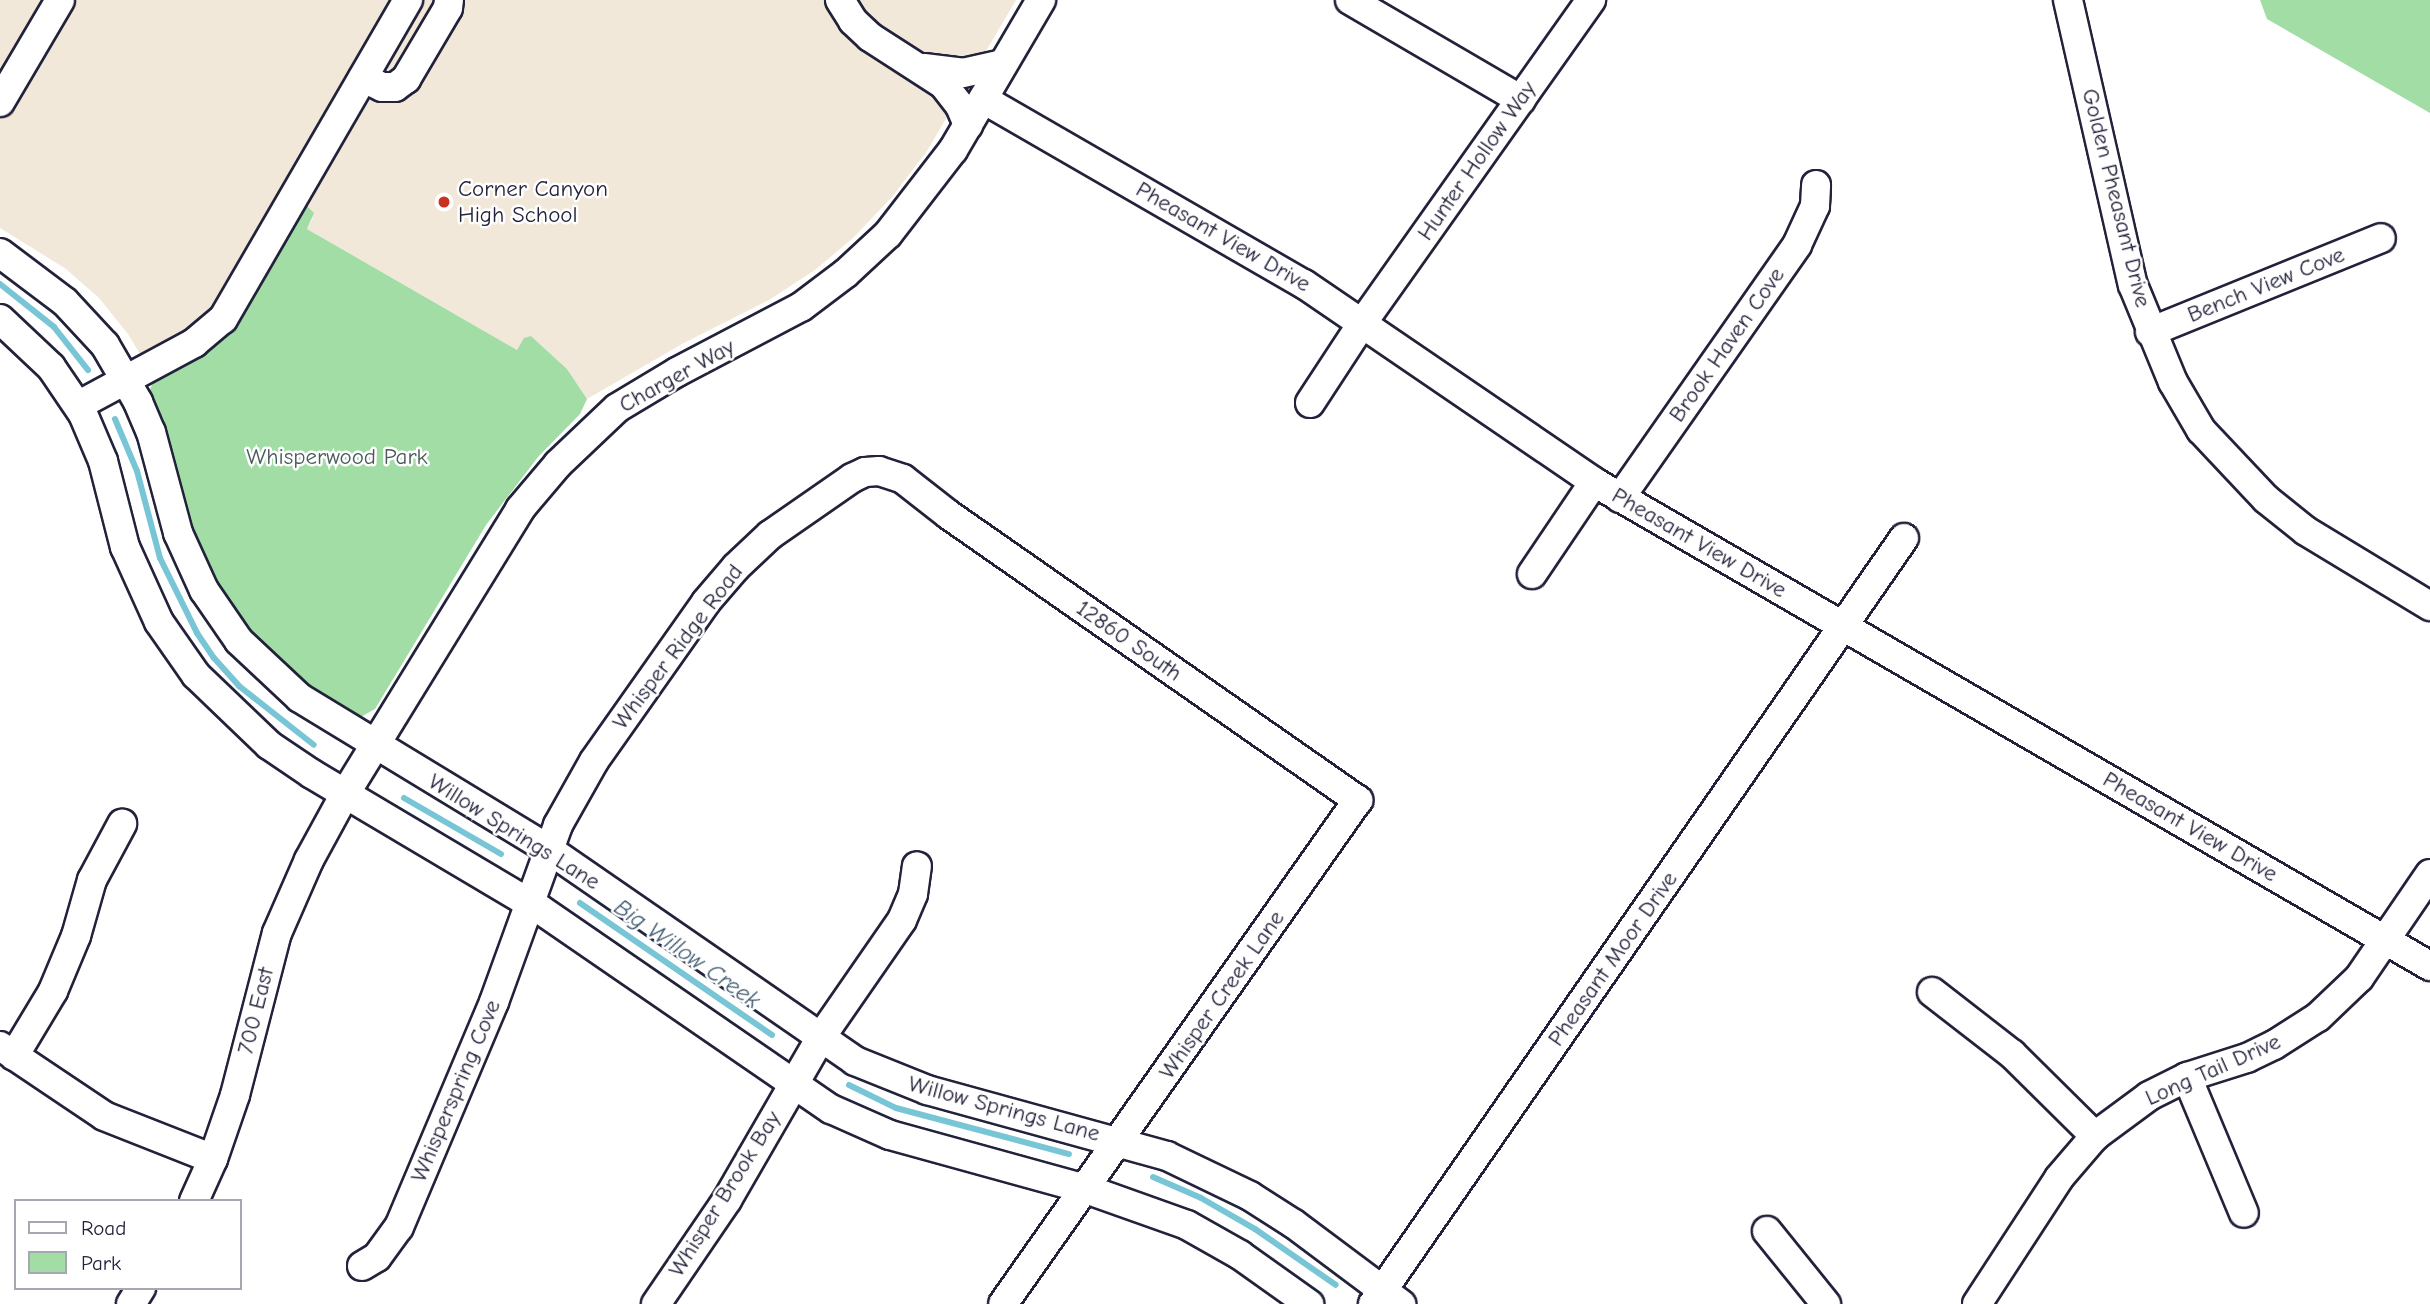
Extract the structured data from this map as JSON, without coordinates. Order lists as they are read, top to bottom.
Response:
{
  "streets": {
    "street": [
      "Hunter Hollow Way",
      "Golden Pheasant Drive",
      "Pheasant View Drive",
      "Bench View Cove",
      "Brook Haven Cove",
      "Charger Way",
      "12860 South",
      "Whisper Ridge Road",
      "Willow Springs Lane",
      "Pheasant Moor Drive",
      "Whisper Creek Lane",
      "700 East",
      "Long Tail Drive",
      "Whisperspring Cove",
      "Whisper Brook Bay"
    ]
  },
  "crossings": [
    ["Hunter Hollow Way", "Pheasant View Drive"],
    ["Golden Pheasant Drive", "Bench View Cove"],
    ["Pheasant View Drive", "Brook Haven Cove"],
    ["Pheasant View Drive", "Charger Way"],
    ["Pheasant View Drive", "Pheasant Moor Drive"],
    ["Pheasant View Drive", "Long Tail Drive"],
    ["Charger Way", "Willow Springs Lane"],
    ["Charger Way", "700 East"],
    ["12860 South", "Whisper Ridge Road"],
    ["12860 South", "Whisper Creek Lane"],
    ["Whisper Ridge Road", "Willow Springs Lane"],
    ["Whisper Ridge Road", "Whisperspring Cove"],
    ["Willow Springs Lane", "Pheasant Moor Drive"],
    ["Willow Springs Lane", "Whisper Creek Lane"],
    ["Willow Springs Lane", "Whisper Brook Bay"]
  ],
  "water": ["Big Willow Creek"],
  "parks": ["Whisperwood Park"],
  "places": ["Corner Canyon High School"],
  "legend": ["Road", "Park"]
}
